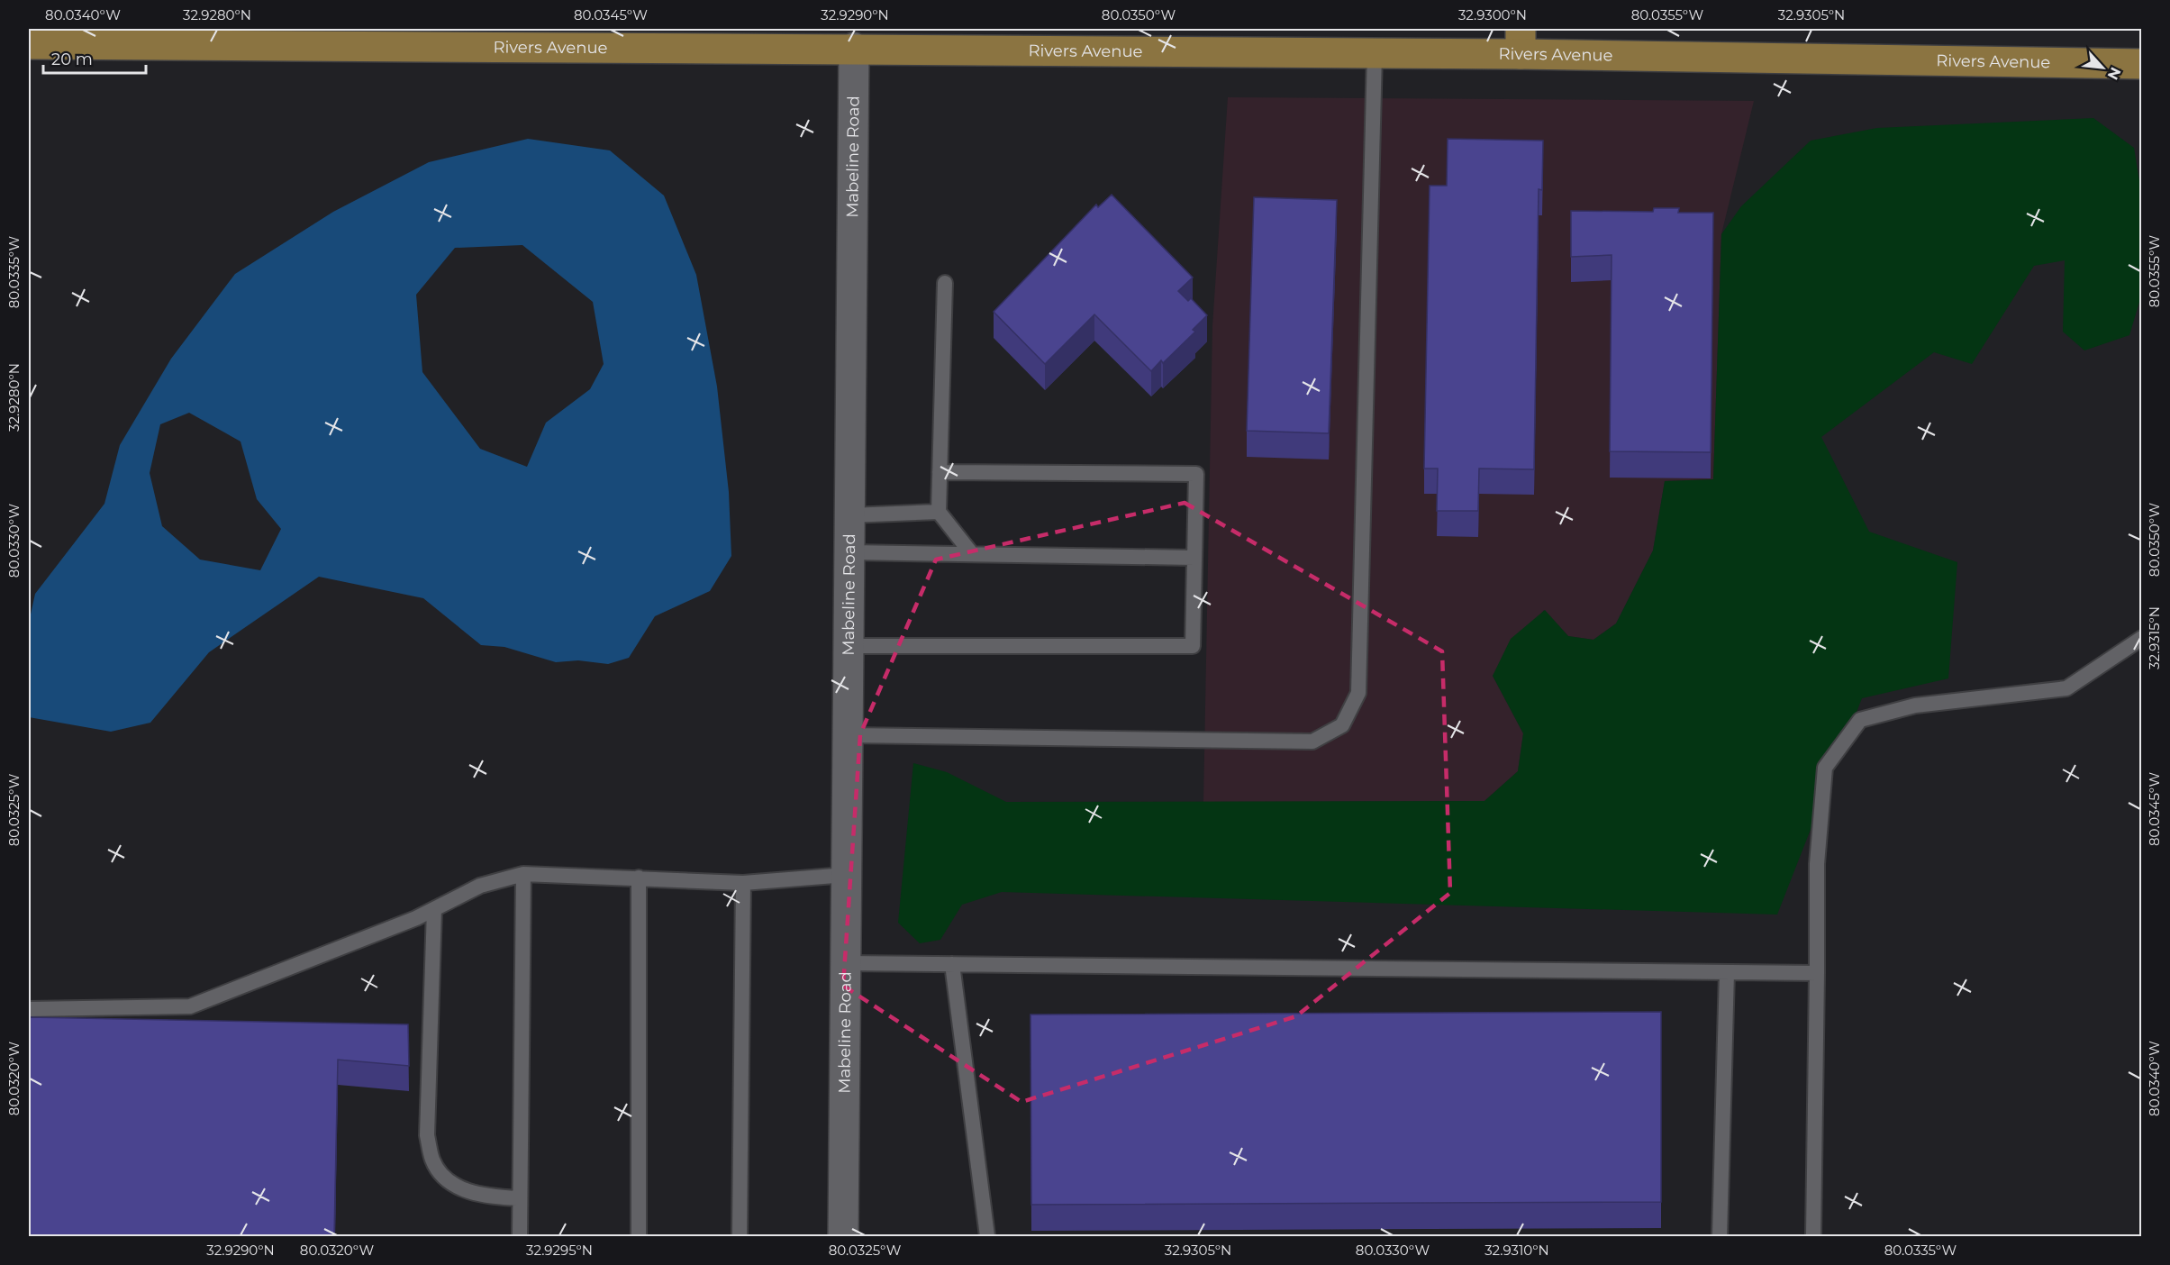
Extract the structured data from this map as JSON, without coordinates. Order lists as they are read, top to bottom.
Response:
{
  "streets": {
    "main road": ["Rivers Avenue"],
    "street": ["Mabeline Road"]
  },
  "crossings": [
    ["Rivers Avenue", "Mabeline Road"]
  ],
  "scale_bar": "20 m",
  "north": "bottom right",
  "coordinates": [
    "80.0340°W",
    "32.9280°N",
    "80.0345°W",
    "32.9290°N",
    "80.0350°W",
    "32.9300°N",
    "80.0355°W",
    "32.9305°N",
    "80.0335°W",
    "80.0330°W",
    "32.9315°N",
    "80.0325°W",
    "80.0320°W",
    "32.9295°N",
    "32.9310°N"
  ]
}
